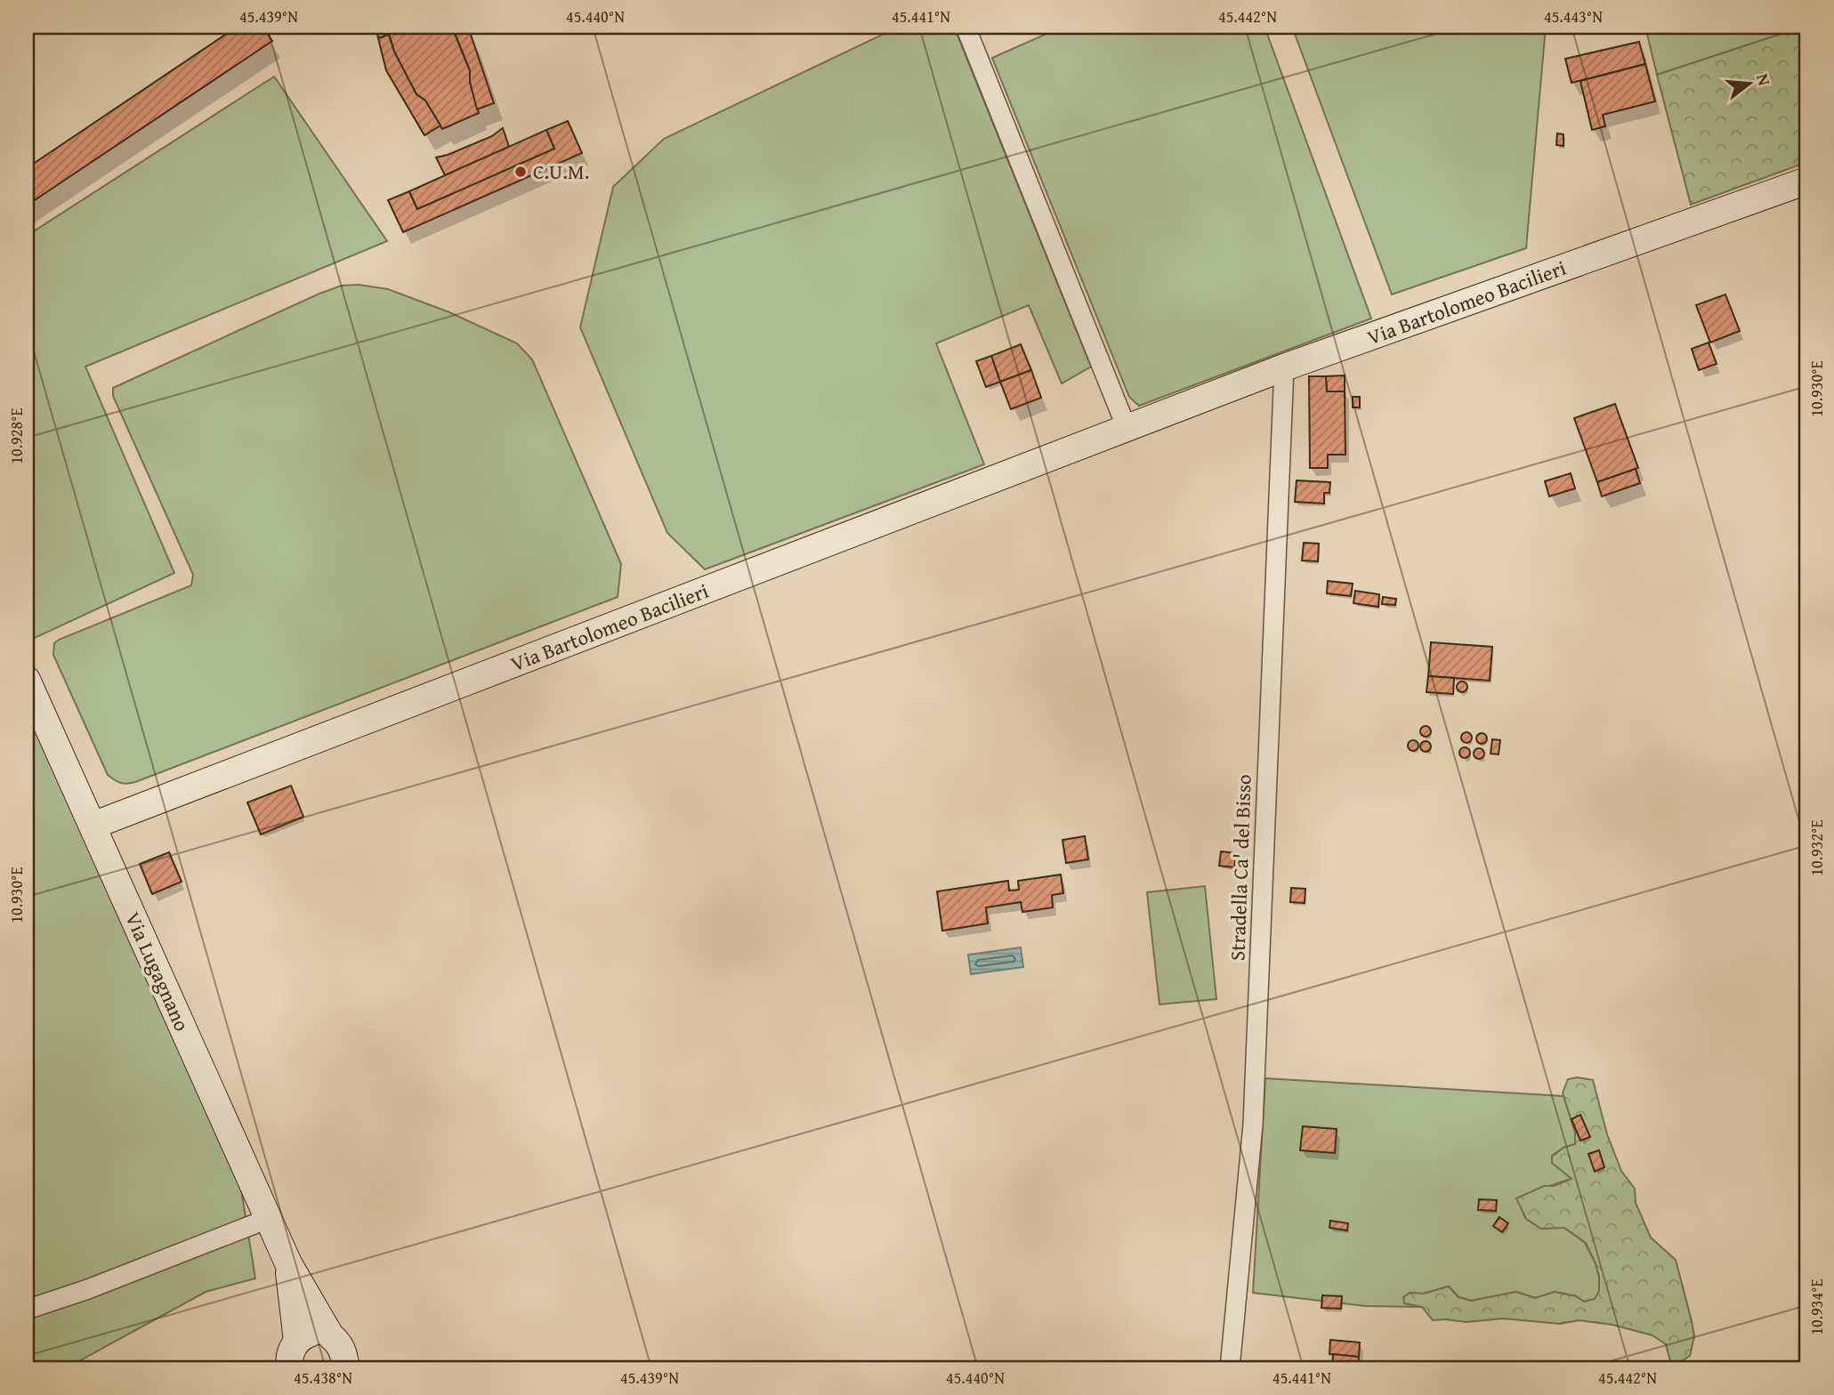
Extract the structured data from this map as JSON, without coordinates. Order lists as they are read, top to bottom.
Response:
{
  "streets": {
    "street": ["Via Bartolomeo Bacilieri", "Stradella Ca' del Bisso", "Via Lugagnano"]
  },
  "crossings": [
    ["Via Bartolomeo Bacilieri", "Stradella Ca' del Bisso"],
    ["Via Bartolomeo Bacilieri", "Via Lugagnano"]
  ],
  "places": ["C.U.M."],
  "north": "right",
  "coordinates": [
    "45.439°N",
    "45.440°N",
    "45.441°N",
    "45.442°N",
    "45.443°N",
    "10.930°E",
    "10.928°E",
    "10.932°E",
    "10.934°E",
    "45.438°N"
  ]
}
